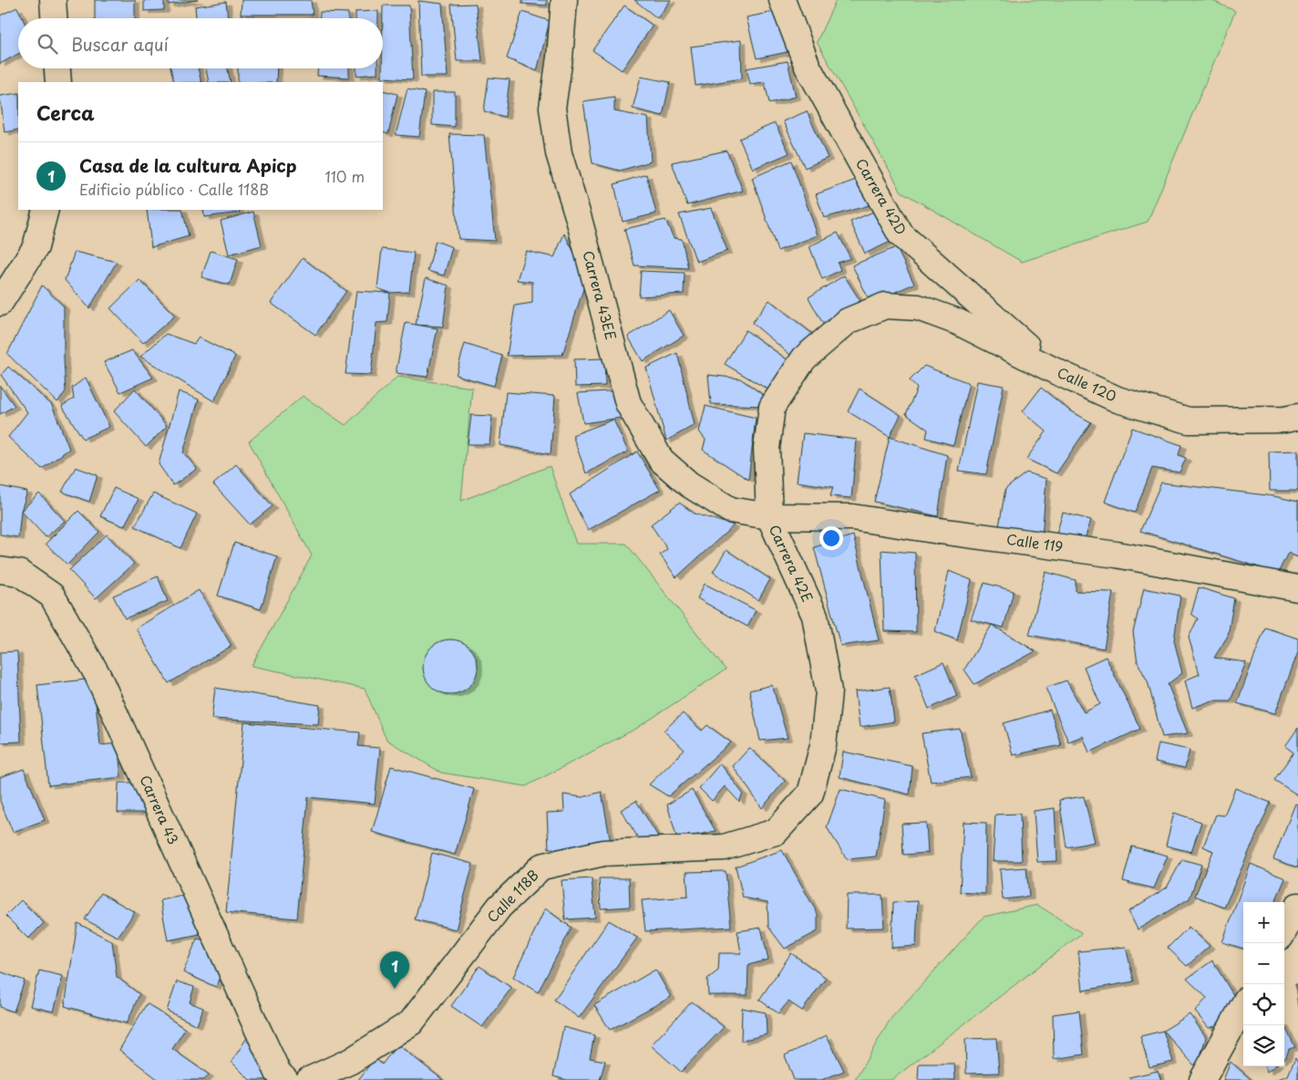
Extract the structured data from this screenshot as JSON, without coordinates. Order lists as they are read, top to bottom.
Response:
{
  "streets": {
    "street": [
      "Carrera 42D",
      "Carrera 43EE",
      "Calle 120",
      "Calle 119",
      "Carrera 42E",
      "Carrera 43",
      "Calle 118B"
    ]
  },
  "crossings": [
    ["Carrera 42D", "Calle 120"],
    ["Carrera 43EE", "Calle 119"],
    ["Carrera 43EE", "Carrera 42E"],
    ["Calle 120", "Carrera 42E"],
    ["Calle 119", "Carrera 42E"],
    ["Carrera 42E", "Calle 118B"]
  ],
  "page": {
    "search": "Buscar aquí",
    "heading": "Cerca",
    "list": [
      {
        "mark": "1",
        "name": "Casa de la cultura Apicp",
        "note": "Edificio público · Calle 118B",
        "value": "110 m"
      }
    ],
    "map_buttons": ["+", "−"],
    "pins": "1"
  }
}
